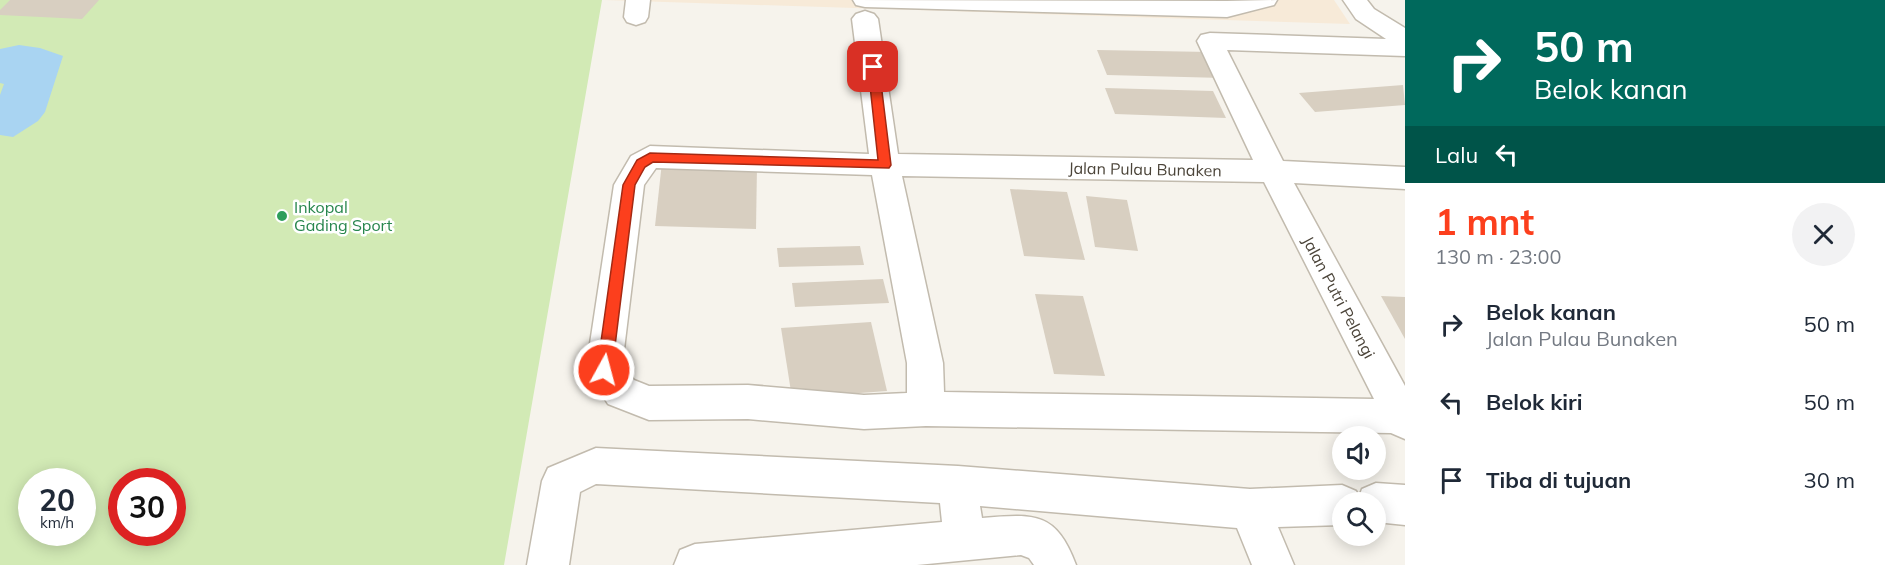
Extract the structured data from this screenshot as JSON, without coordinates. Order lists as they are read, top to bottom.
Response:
{
  "streets": {
    "street": ["Jalan Pulau Bunaken", "Jalan Putri Pelangi"]
  },
  "crossings": [
    ["Jalan Pulau Bunaken", "Jalan Putri Pelangi"]
  ],
  "places": ["Inkopal Gading Sport"],
  "page": {
    "turn": ["50 m", "Belok kanan"],
    "then": "Lalu",
    "heading": ["1 mnt", "130 m · 23:00"],
    "list": [
      {
        "name": "Belok kanan",
        "note": "Jalan Pulau Bunaken",
        "value": "50 m"
      },
      {
        "name": "Belok kiri",
        "value": "50 m"
      },
      {
        "name": "Tiba di tujuan",
        "value": "30 m"
      }
    ],
    "speed": "20 km/h",
    "limit": "30"
  }
}
